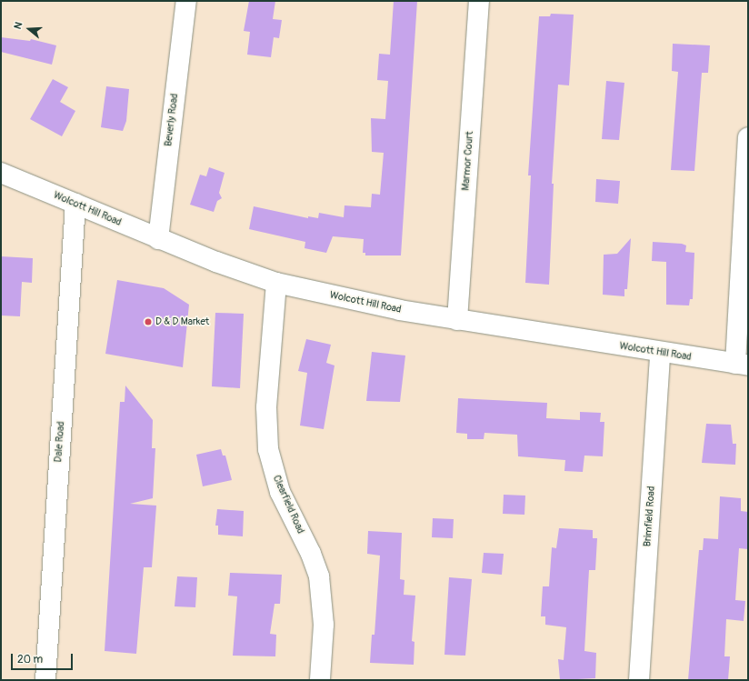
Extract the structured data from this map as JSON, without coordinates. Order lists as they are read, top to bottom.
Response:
{
  "streets": {
    "street": [
      "Beverly Road",
      "Marmor Court",
      "Wolcott Hill Road",
      "Dale Road",
      "Clearfield Road",
      "Brimfield Road"
    ]
  },
  "crossings": [
    ["Beverly Road", "Wolcott Hill Road"],
    ["Marmor Court", "Wolcott Hill Road"],
    ["Wolcott Hill Road", "Dale Road"],
    ["Wolcott Hill Road", "Clearfield Road"],
    ["Wolcott Hill Road", "Brimfield Road"]
  ],
  "places": ["D & D Market"],
  "scale_bar": "20 m",
  "north": "left"
}
